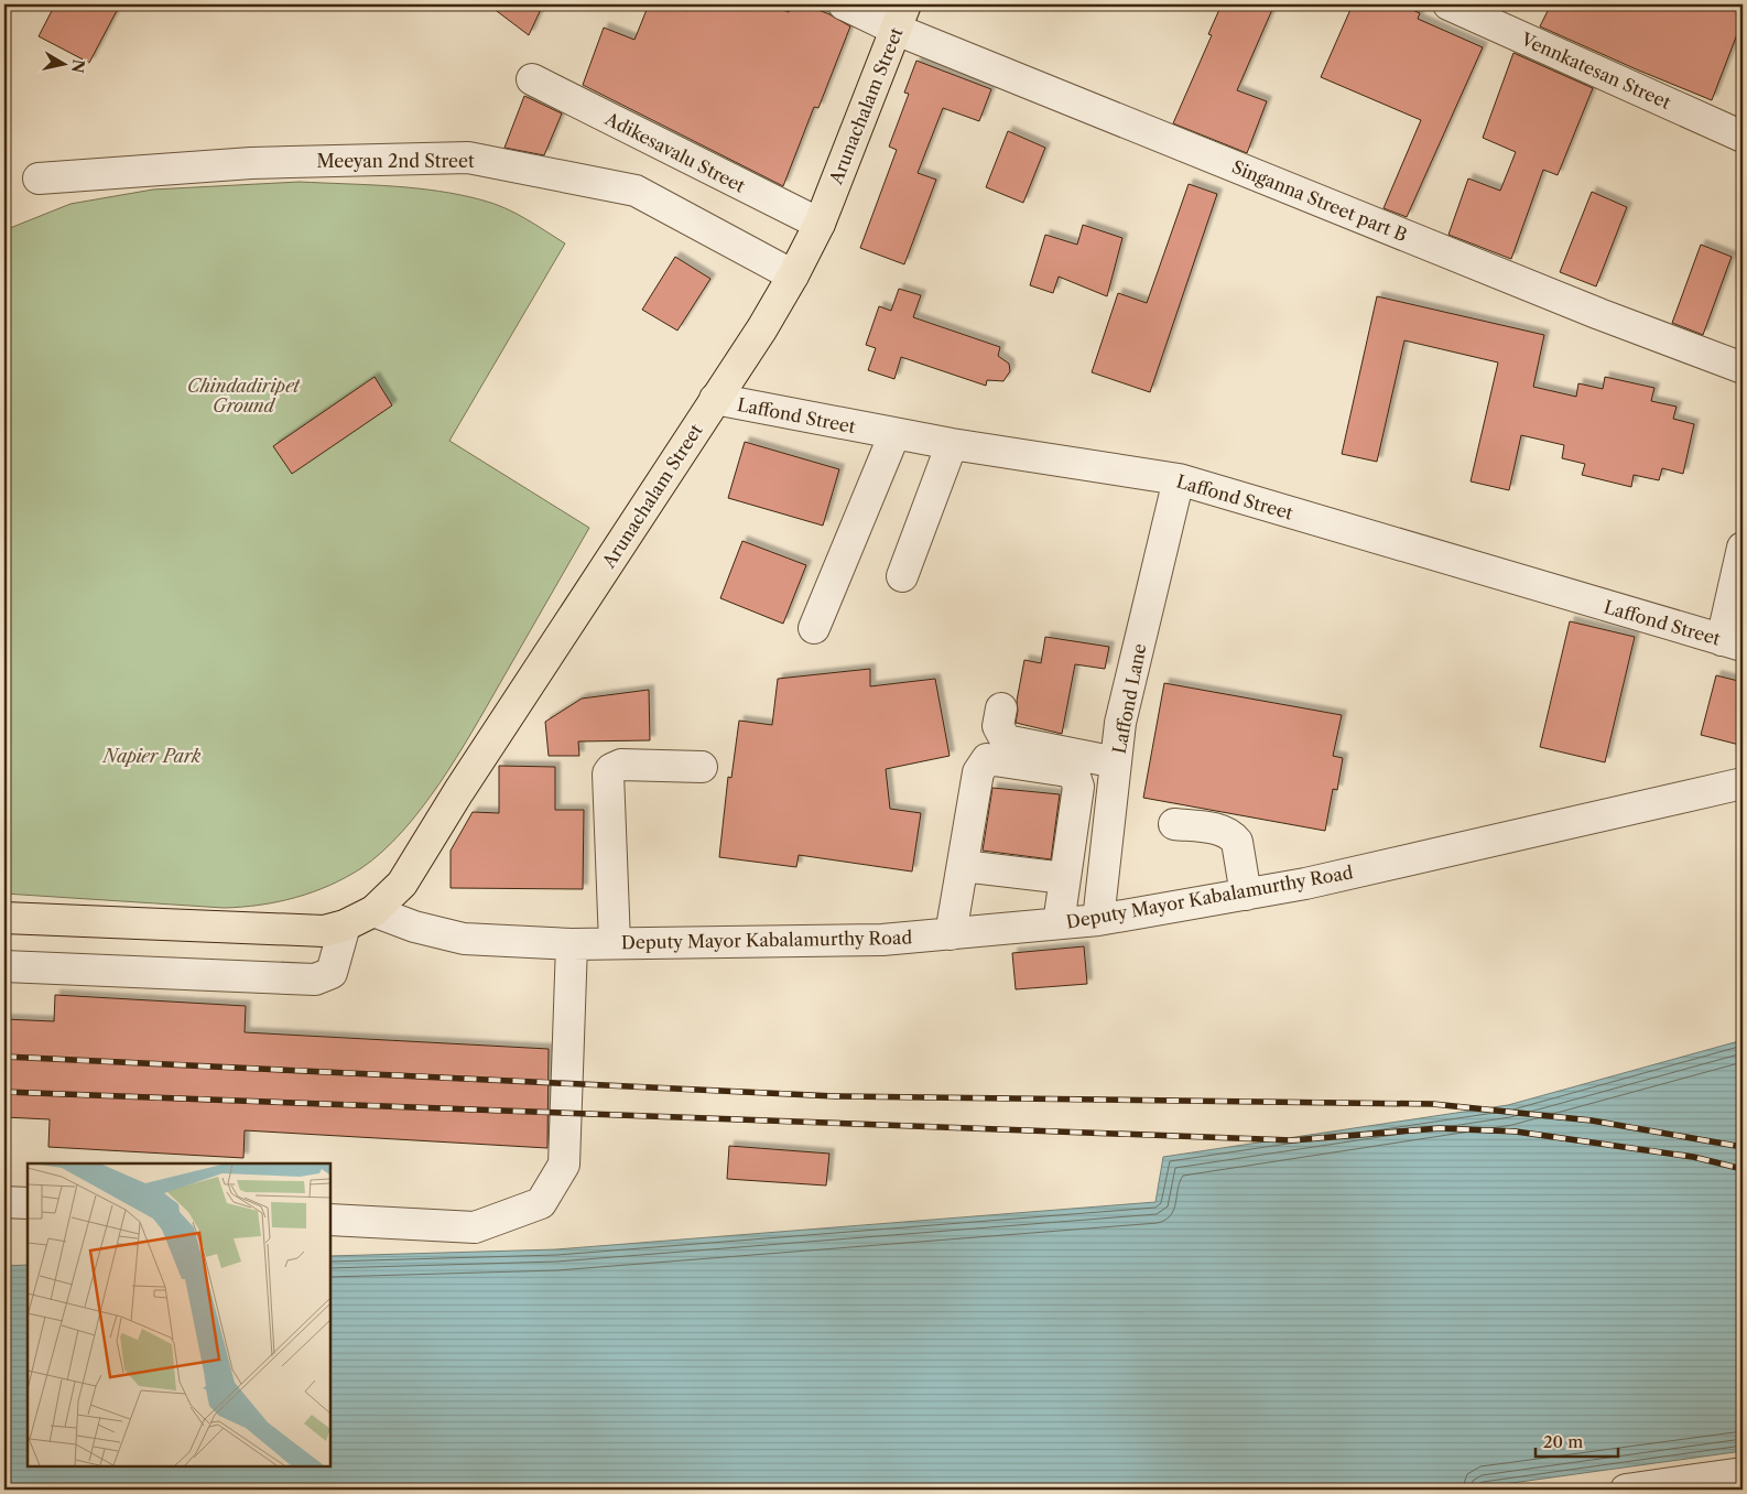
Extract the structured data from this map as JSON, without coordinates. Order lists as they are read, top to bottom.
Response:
{
  "streets": {
    "main road": ["Arunachalam Street"],
    "street": [
      "Vennkatesan Street",
      "Adikesavalu Street",
      "Meeyan 2nd Street",
      "Singanna Street part B",
      "Laffond Street",
      "Laffond Lane",
      "Deputy Mayor Kabalamurthy Road"
    ]
  },
  "crossings": [
    ["Arunachalam Street", "Adikesavalu Street"],
    ["Arunachalam Street", "Meeyan 2nd Street"],
    ["Arunachalam Street", "Singanna Street part B"],
    ["Arunachalam Street", "Laffond Street"],
    ["Arunachalam Street", "Deputy Mayor Kabalamurthy Road"],
    ["Laffond Street", "Laffond Lane"],
    ["Laffond Lane", "Deputy Mayor Kabalamurthy Road"]
  ],
  "parks": ["Chindadiripet Ground", "Napier Park"],
  "scale_bar": "20 m",
  "north": "right"
}
